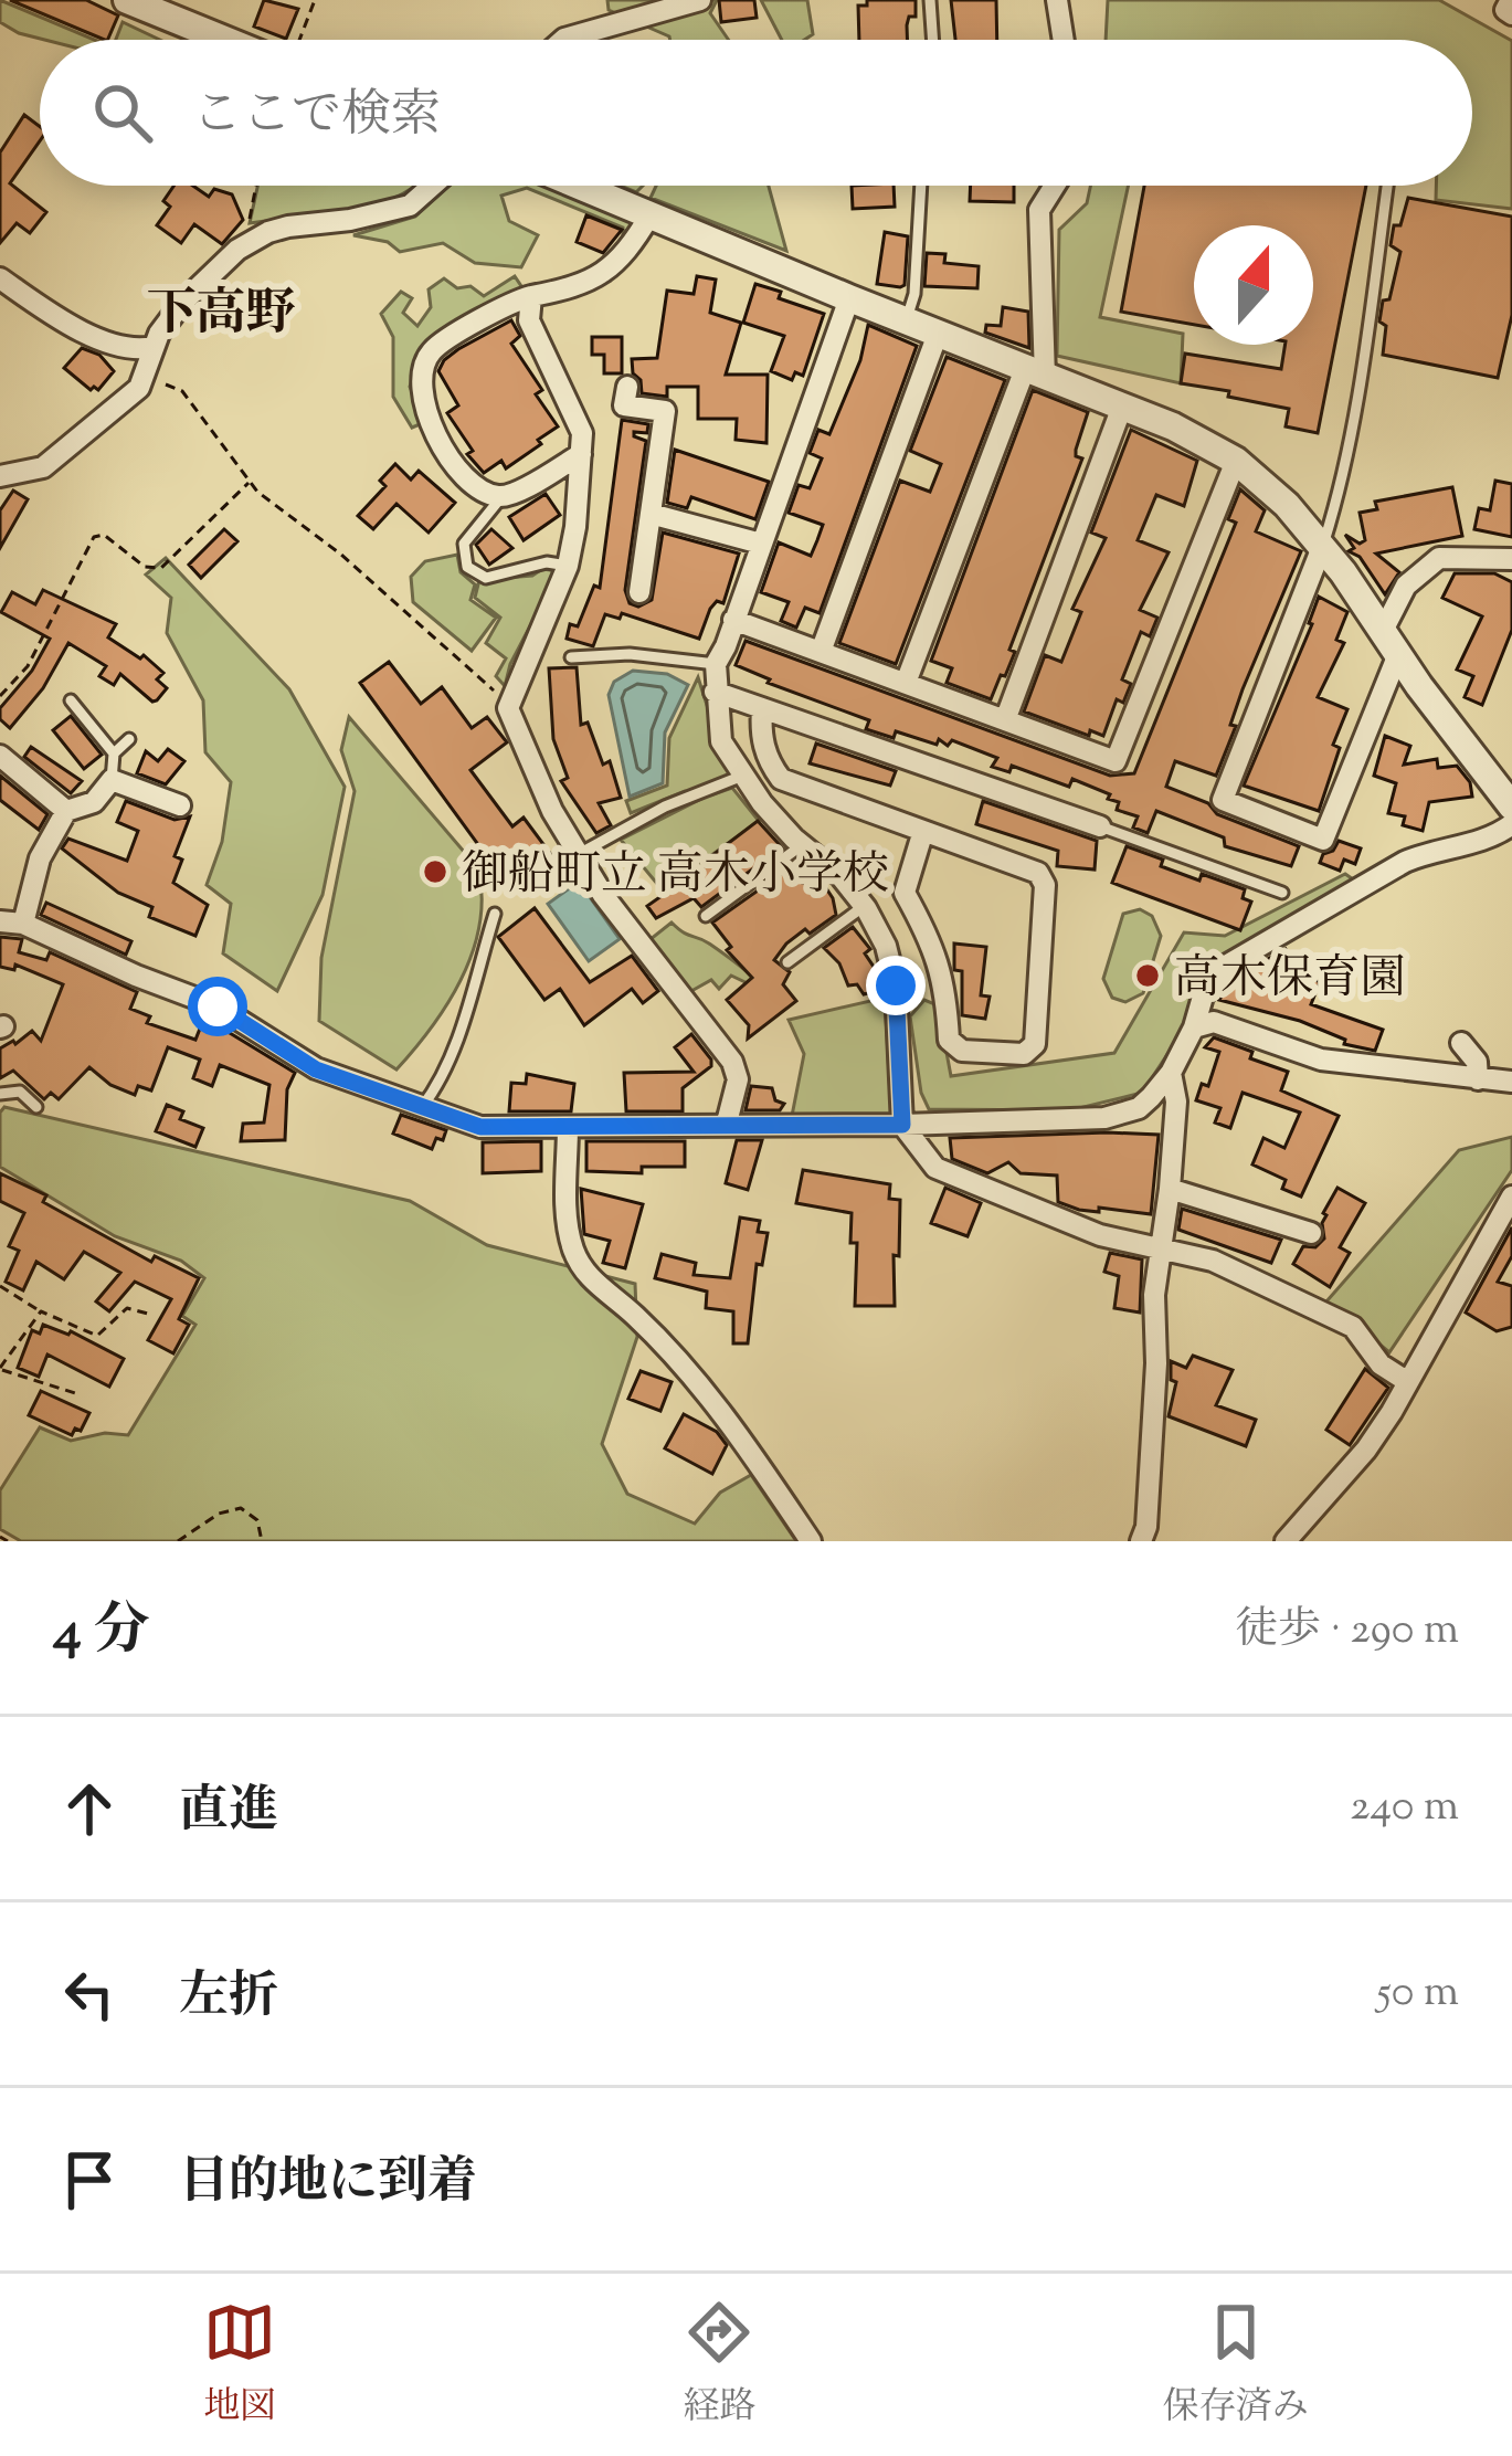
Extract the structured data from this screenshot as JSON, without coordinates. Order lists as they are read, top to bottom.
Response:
{
  "districts": ["下高野"],
  "places": ["御船町立 高木小学校", "高木保育園"],
  "north": "top",
  "page": {
    "search": "ここで検索",
    "heading": ["4 分", "徒歩 · 290 m"],
    "list": [
      ["直進", "240 m"],
      ["左折", "50 m"],
      "目的地に到着"
    ],
    "nav": ["地図", "経路", "保存済み"]
  }
}
